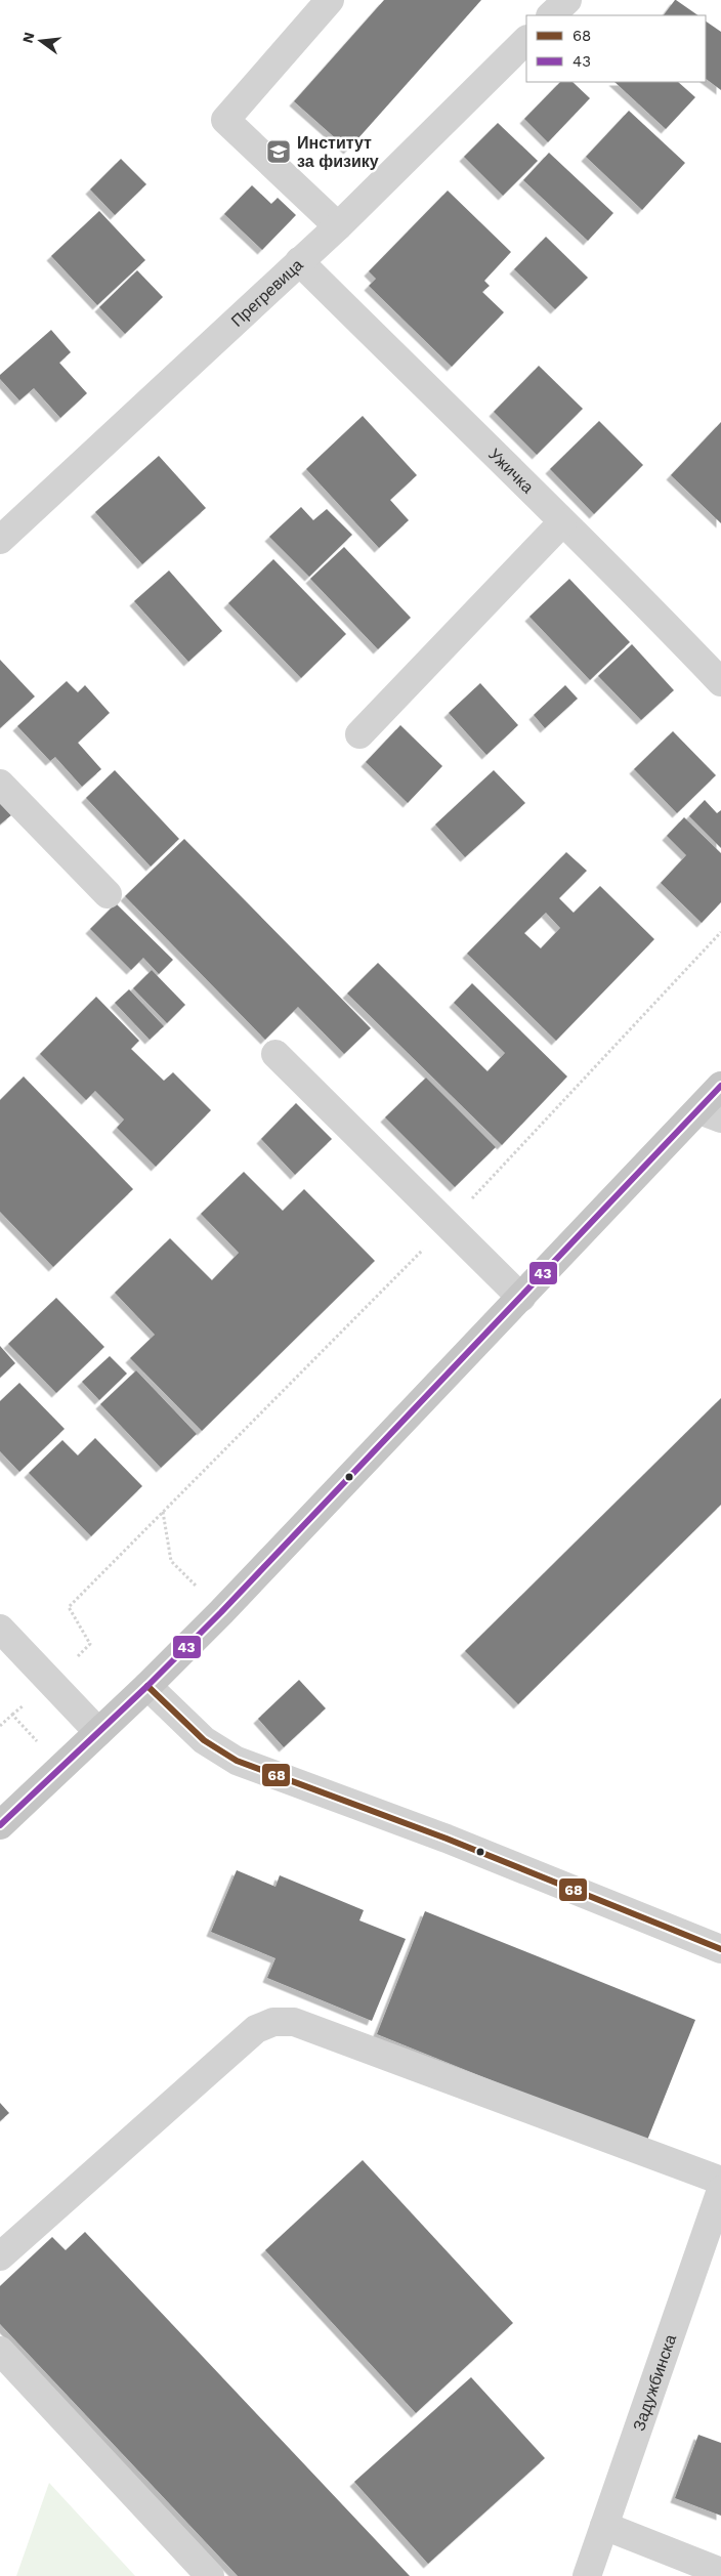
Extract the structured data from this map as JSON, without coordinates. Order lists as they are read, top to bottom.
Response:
{
  "streets": {
    "street": ["Прегревица", "Ужичка", "Задужбинска"]
  },
  "crossings": [
    ["Прегревица", "Ужичка"]
  ],
  "places": {
    "school or university": ["Институт за физику"]
  },
  "lines": ["transit line 43", "transit line 68"],
  "legend": ["68", "43"],
  "north": "left"
}
